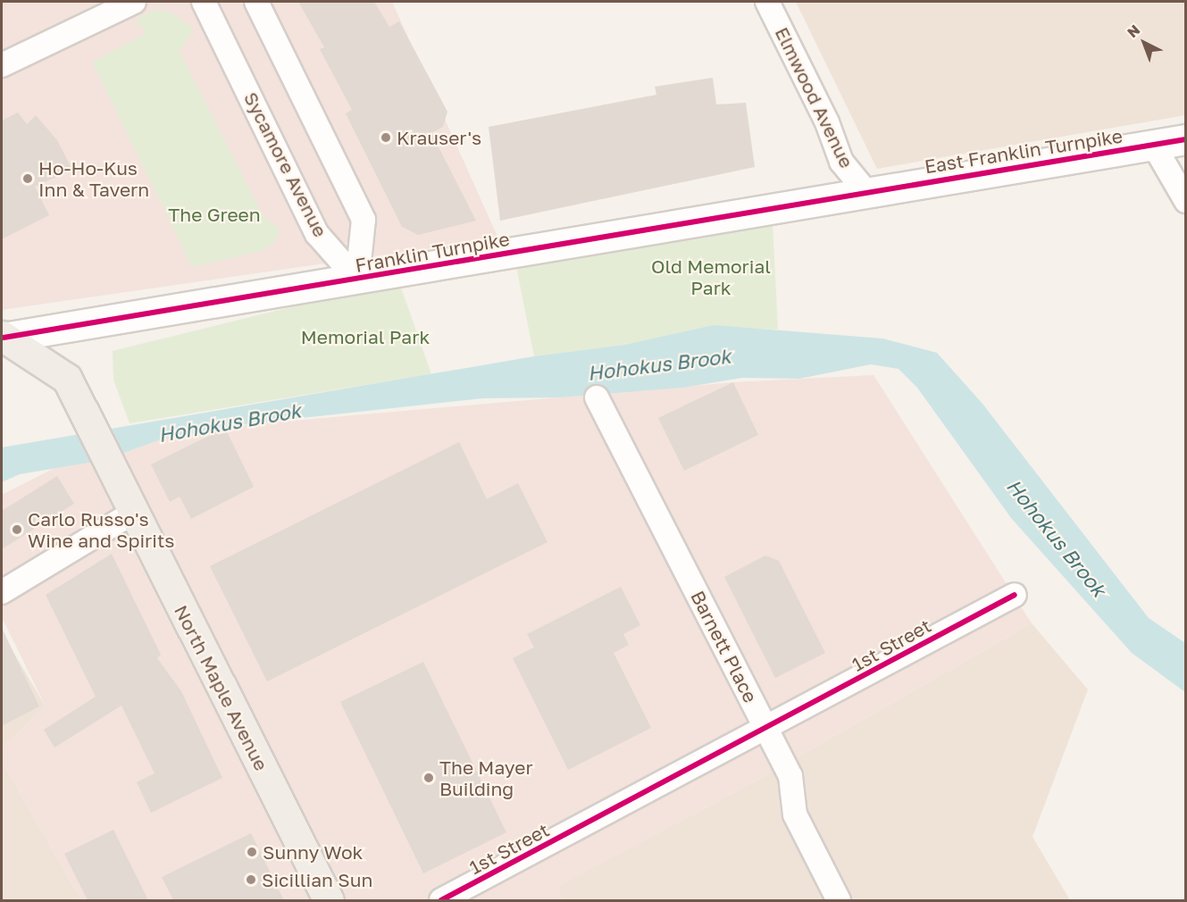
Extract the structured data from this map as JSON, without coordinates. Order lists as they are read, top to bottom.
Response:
{
  "streets": {
    "main road": ["North Maple Avenue"],
    "street": [
      "Elmwood Avenue",
      "East Franklin Turnpike",
      "Sycamore Avenue",
      "Franklin Turnpike",
      "1st Street",
      "Barnett Place"
    ]
  },
  "crossings": [
    ["Elmwood Avenue", "East Franklin Turnpike"],
    ["Elmwood Avenue", "Franklin Turnpike"],
    ["East Franklin Turnpike", "Franklin Turnpike"],
    ["Sycamore Avenue", "Franklin Turnpike"],
    ["Franklin Turnpike", "North Maple Avenue"],
    ["1st Street", "Barnett Place"]
  ],
  "water": ["Hohokus Brook"],
  "parks": ["The Green", "Old Memorial Park", "Memorial Park"],
  "places": [
    "Krauser's",
    "Ho-Ho-Kus Inn & Tavern",
    "Carlo Russo's Wine and Spirits",
    "The Mayer Building",
    "Sunny Wok",
    "Sicillian Sun"
  ],
  "north": "top left"
}
